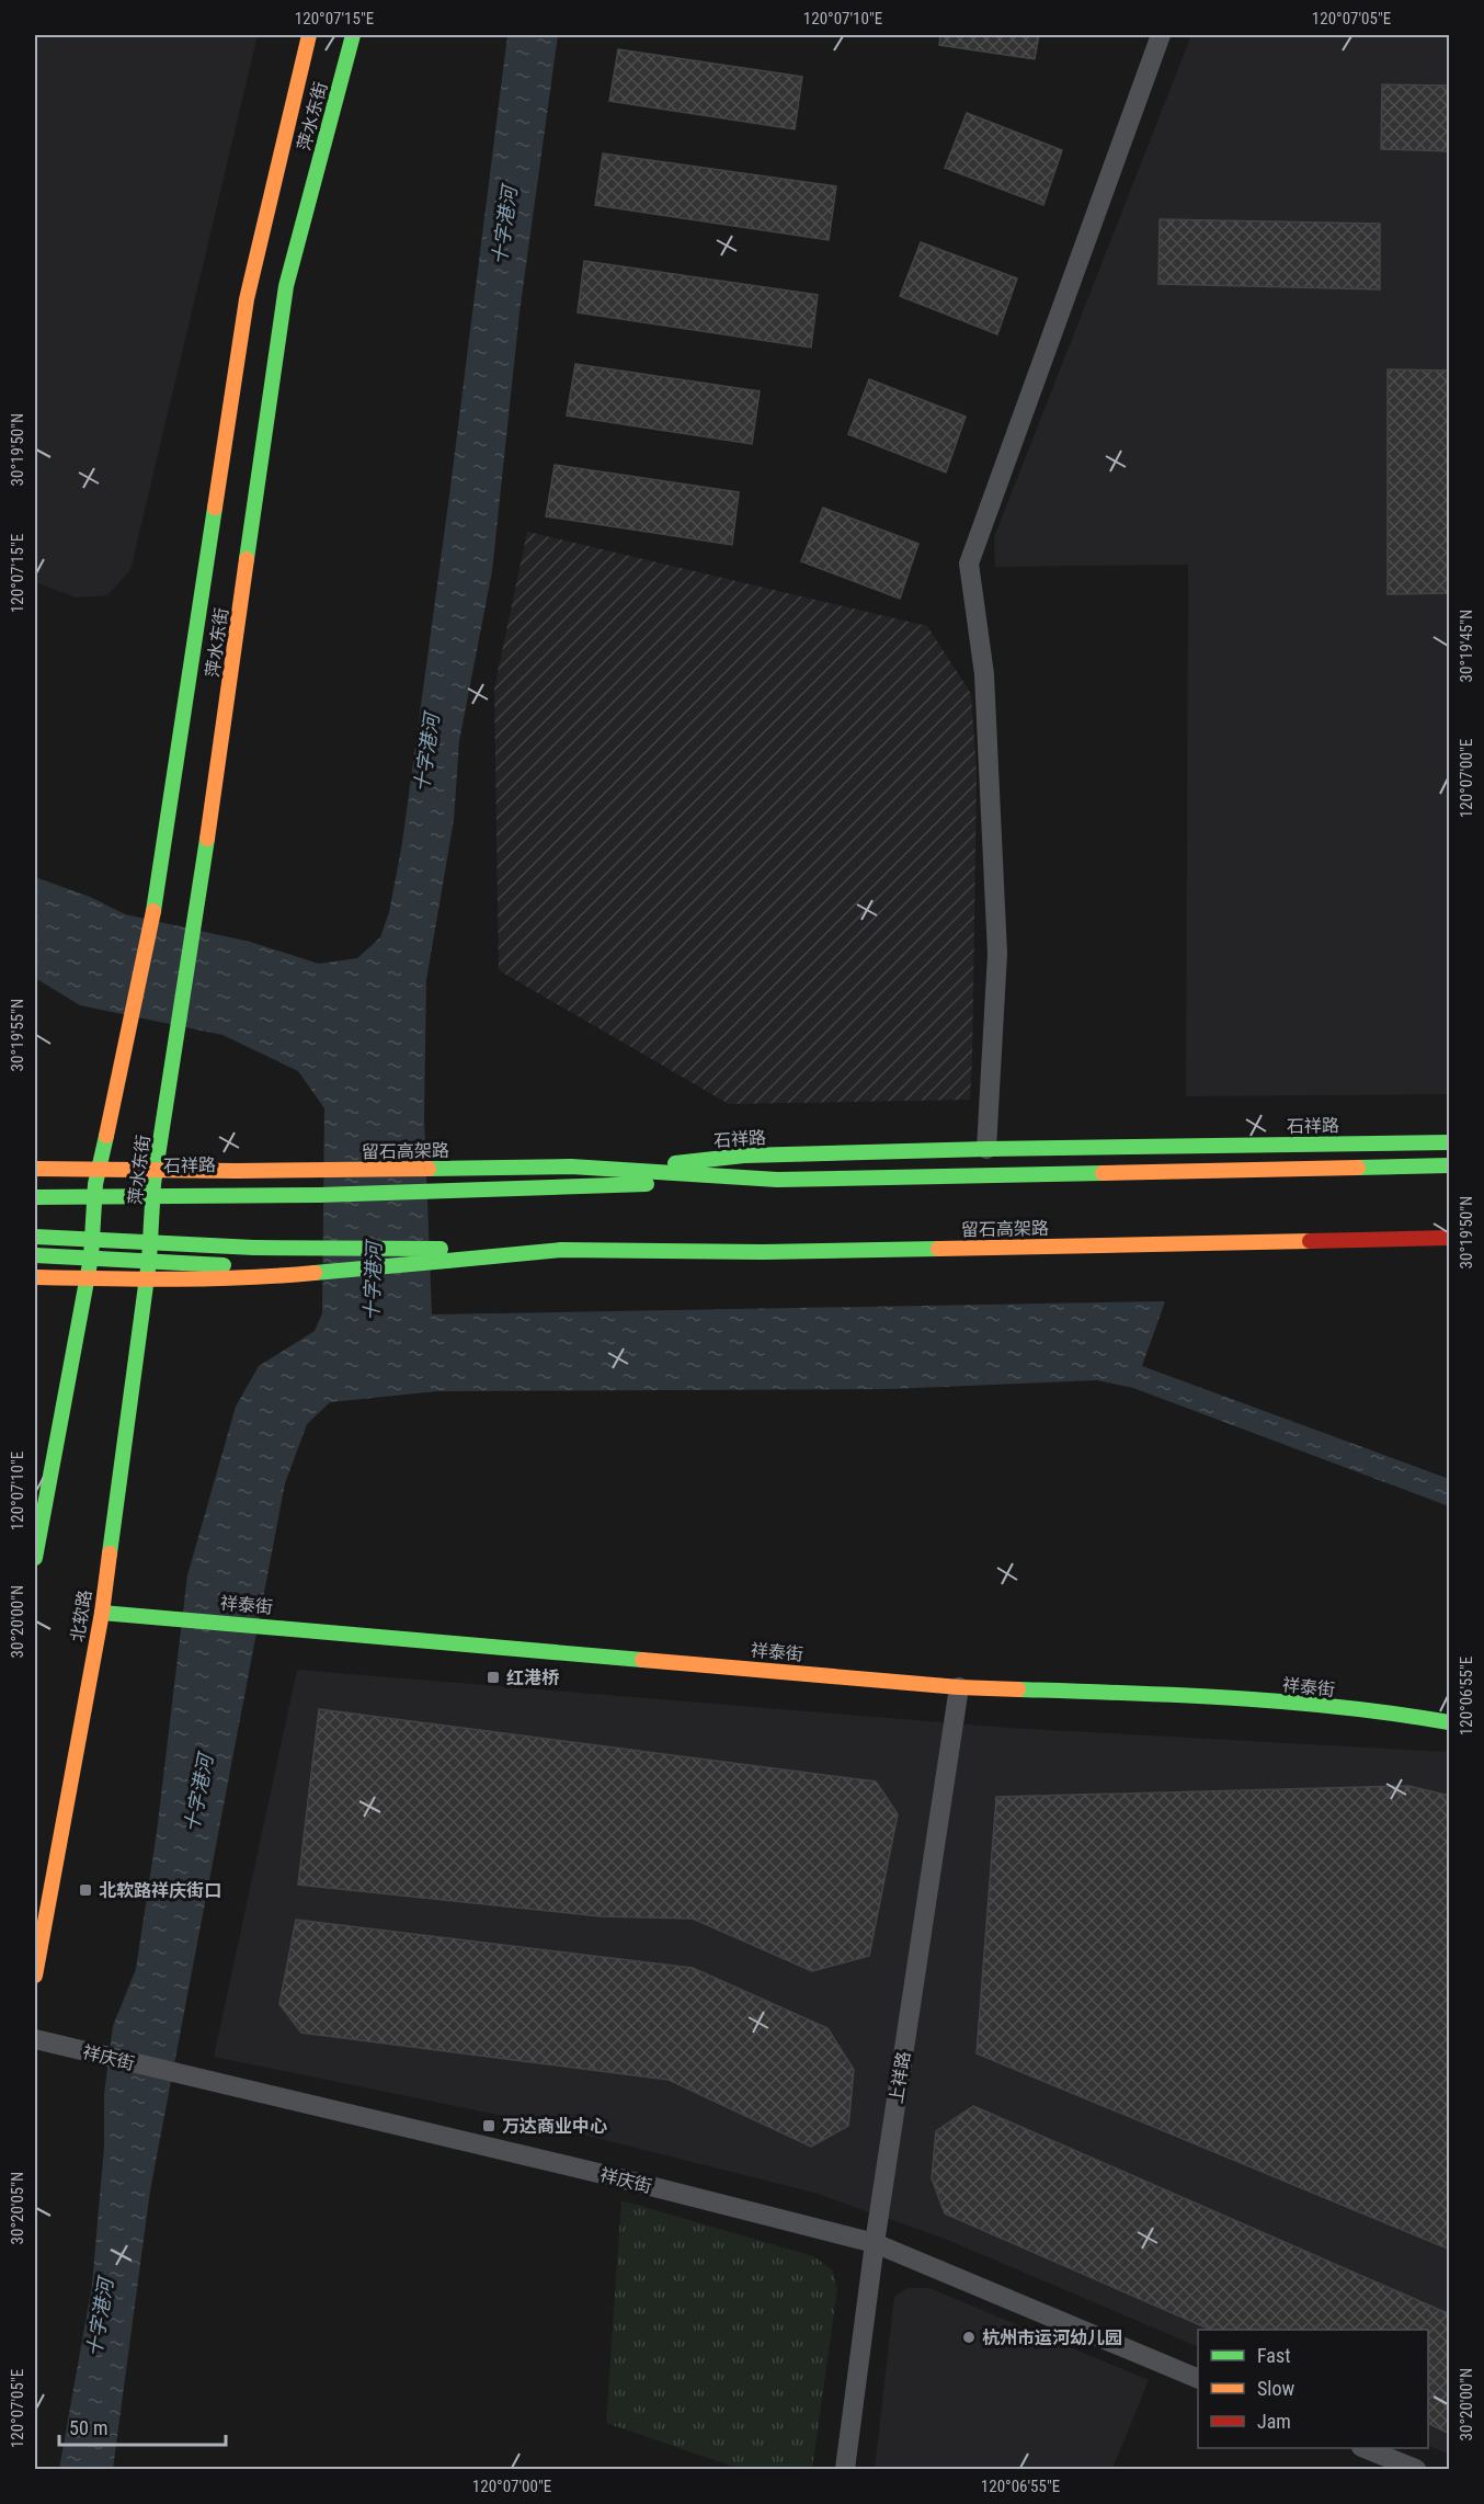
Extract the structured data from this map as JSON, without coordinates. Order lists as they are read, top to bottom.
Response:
{
  "streets": {
    "main road": [
      "萍水东街",
      "石祥路",
      "留石高架路",
      "祥泰街",
      "北软路"
    ],
    "street": ["祥庆街", "上祥路"]
  },
  "crossings": [
    ["萍水东街", "石祥路"],
    ["萍水东街", "北软路"],
    ["祥泰街", "北软路"],
    ["祥泰街", "上祥路"],
    ["祥庆街", "上祥路"]
  ],
  "water": ["十字港河"],
  "places": {
    "transit": ["红港桥", "北软路祥庆街口", "万达商业中心"],
    "other": ["杭州市运河幼儿园"]
  },
  "legend": ["Fast", "Slow", "Jam"],
  "scale_bar": "50 m",
  "coordinates": [
    "120°07'15\"E",
    "120°07'10\"E",
    "120°07'05\"E",
    "30°19'50\"N",
    "30°19'45\"N",
    "120°07'00\"E",
    "30°19'55\"N",
    "30°20'00\"N",
    "120°06'55\"E",
    "30°20'05\"N"
  ]
}
